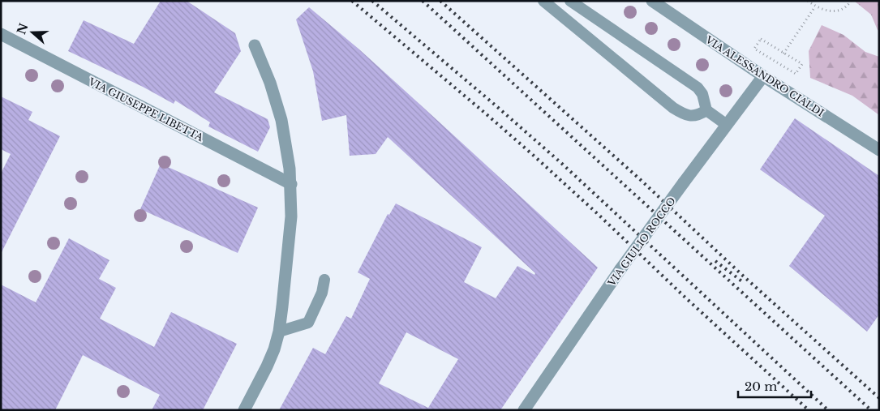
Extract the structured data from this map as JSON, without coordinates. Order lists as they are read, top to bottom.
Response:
{
  "streets": {
    "street": ["VIA ALESSANDRO CIALDI", "VIA GIUSEPPE LIBETTA", "VIA GIULIO ROCCO"]
  },
  "crossings": [
    ["VIA ALESSANDRO CIALDI", "VIA GIULIO ROCCO"]
  ],
  "scale_bar": "20 m",
  "north": "left"
}
